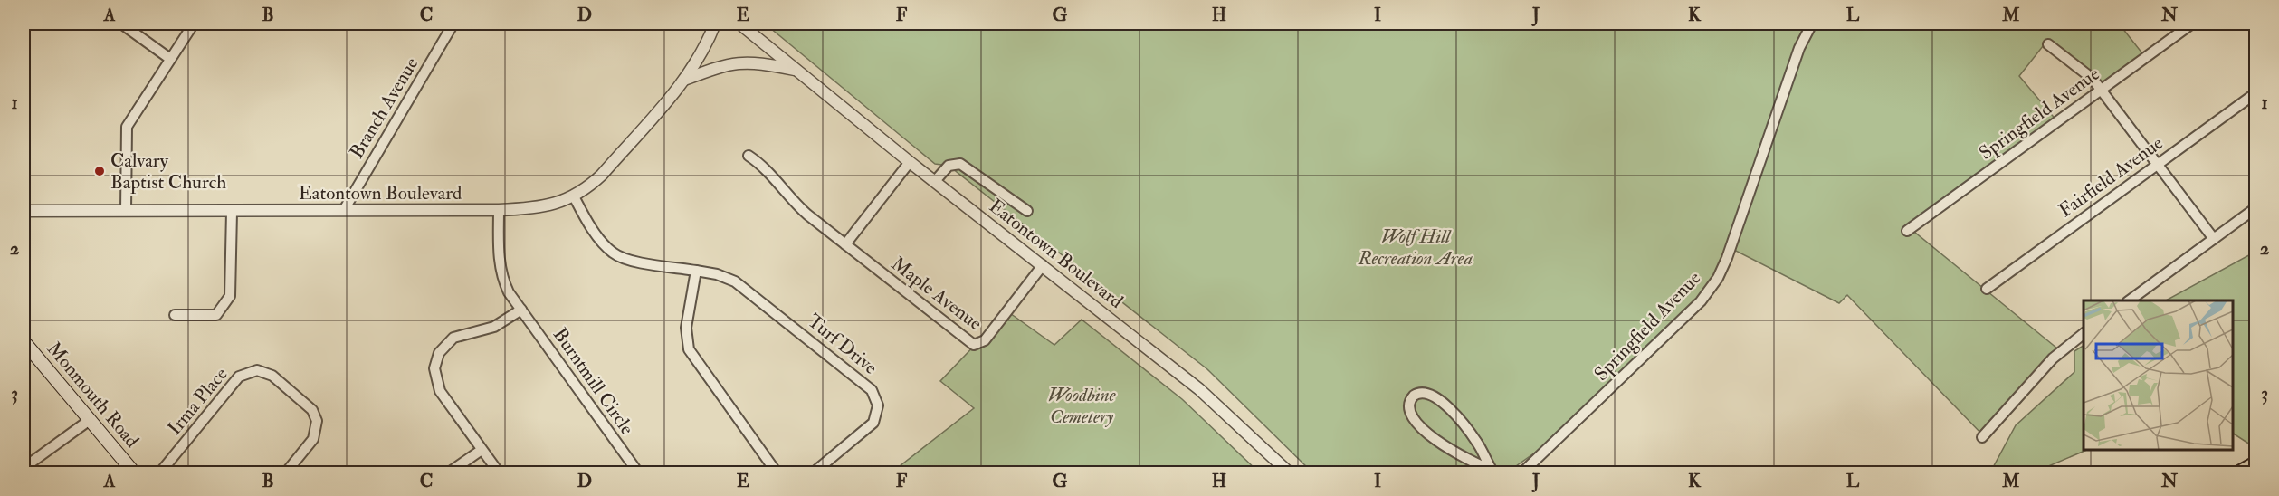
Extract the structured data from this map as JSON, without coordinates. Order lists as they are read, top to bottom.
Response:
{
  "streets": {
    "main road": ["Monmouth Road"],
    "street": [
      "Branch Avenue",
      "Springfield Avenue",
      "Fairfield Avenue",
      "Eatontown Boulevard",
      "Maple Avenue",
      "Turf Drive",
      "Burntmill Circle",
      "Irma Place"
    ]
  },
  "crossings": [
    ["Branch Avenue", "Eatontown Boulevard"],
    ["Eatontown Boulevard", "Maple Avenue"],
    ["Eatontown Boulevard", "Turf Drive"],
    ["Eatontown Boulevard", "Burntmill Circle"]
  ],
  "parks": ["Wolf Hill Recreation Area", "Woodbine Cemetery"],
  "places": ["Calvary Baptist Church"],
  "grid": {
    "columns": [
      "A",
      "B",
      "C",
      "D",
      "E",
      "F",
      "G",
      "H",
      "I",
      "J",
      "K",
      "L",
      "M",
      "N"
    ],
    "rows": ["1", "2", "3"]
  }
}
